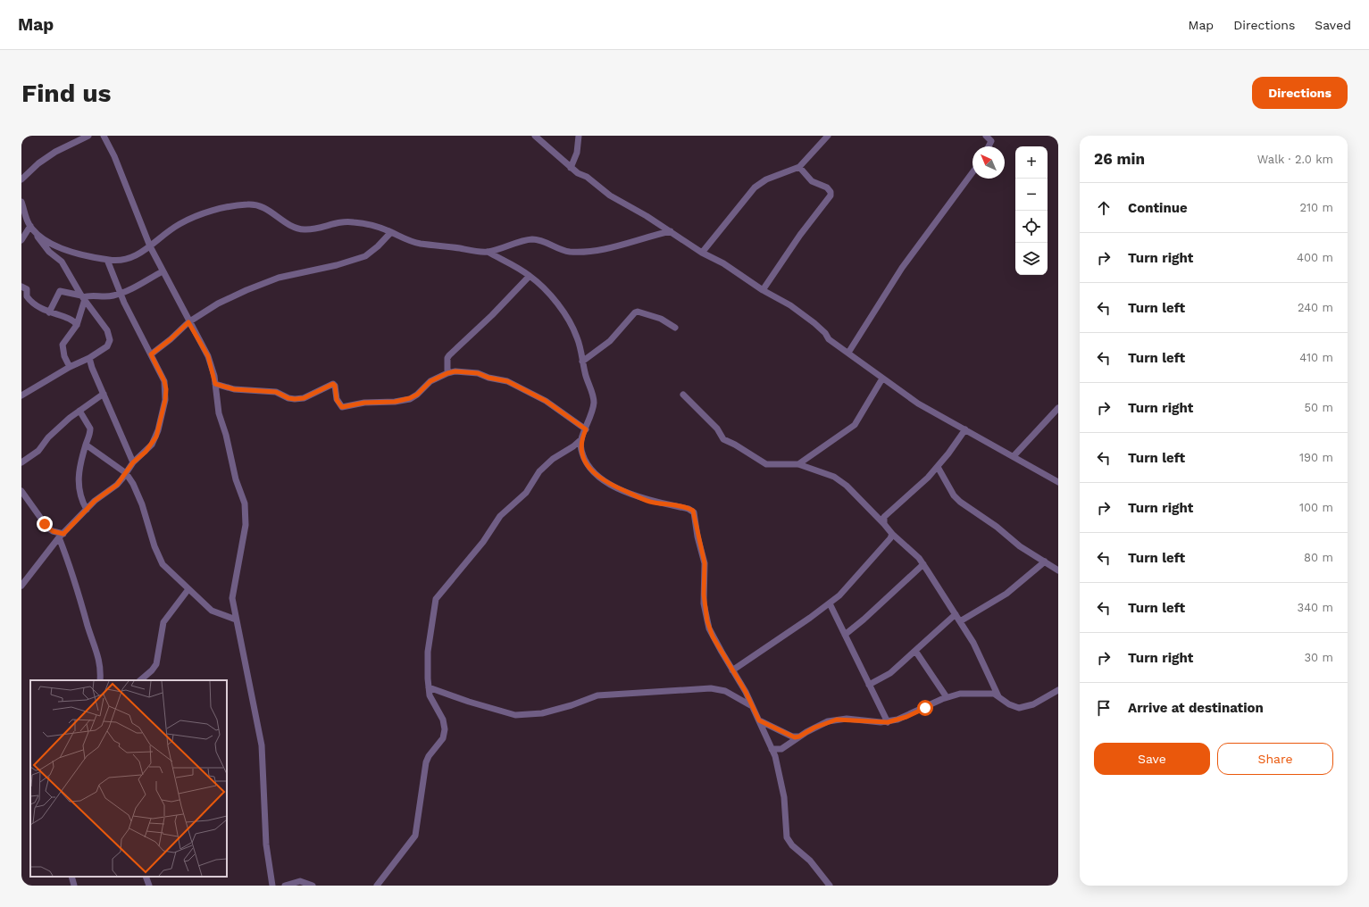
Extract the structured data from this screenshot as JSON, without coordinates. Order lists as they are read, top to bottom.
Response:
{
  "north": "top left",
  "page": {
    "header": "Map",
    "nav": ["Map", "Directions", "Saved"],
    "buttons": [
      "Directions",
      ["Save", "Share"]
    ],
    "title": "Find us",
    "heading": ["26 min", "Walk · 2.0 km"],
    "map_buttons": ["+", "−"],
    "list": [
      ["Continue", "210 m"],
      ["Turn right", "400 m"],
      ["Turn left", "240 m"],
      ["Turn left", "410 m"],
      ["Turn right", "50 m"],
      ["Turn left", "190 m"],
      ["Turn right", "100 m"],
      ["Turn left", "80 m"],
      ["Turn left", "340 m"],
      ["Turn right", "30 m"],
      "Arrive at destination"
    ]
  }
}
